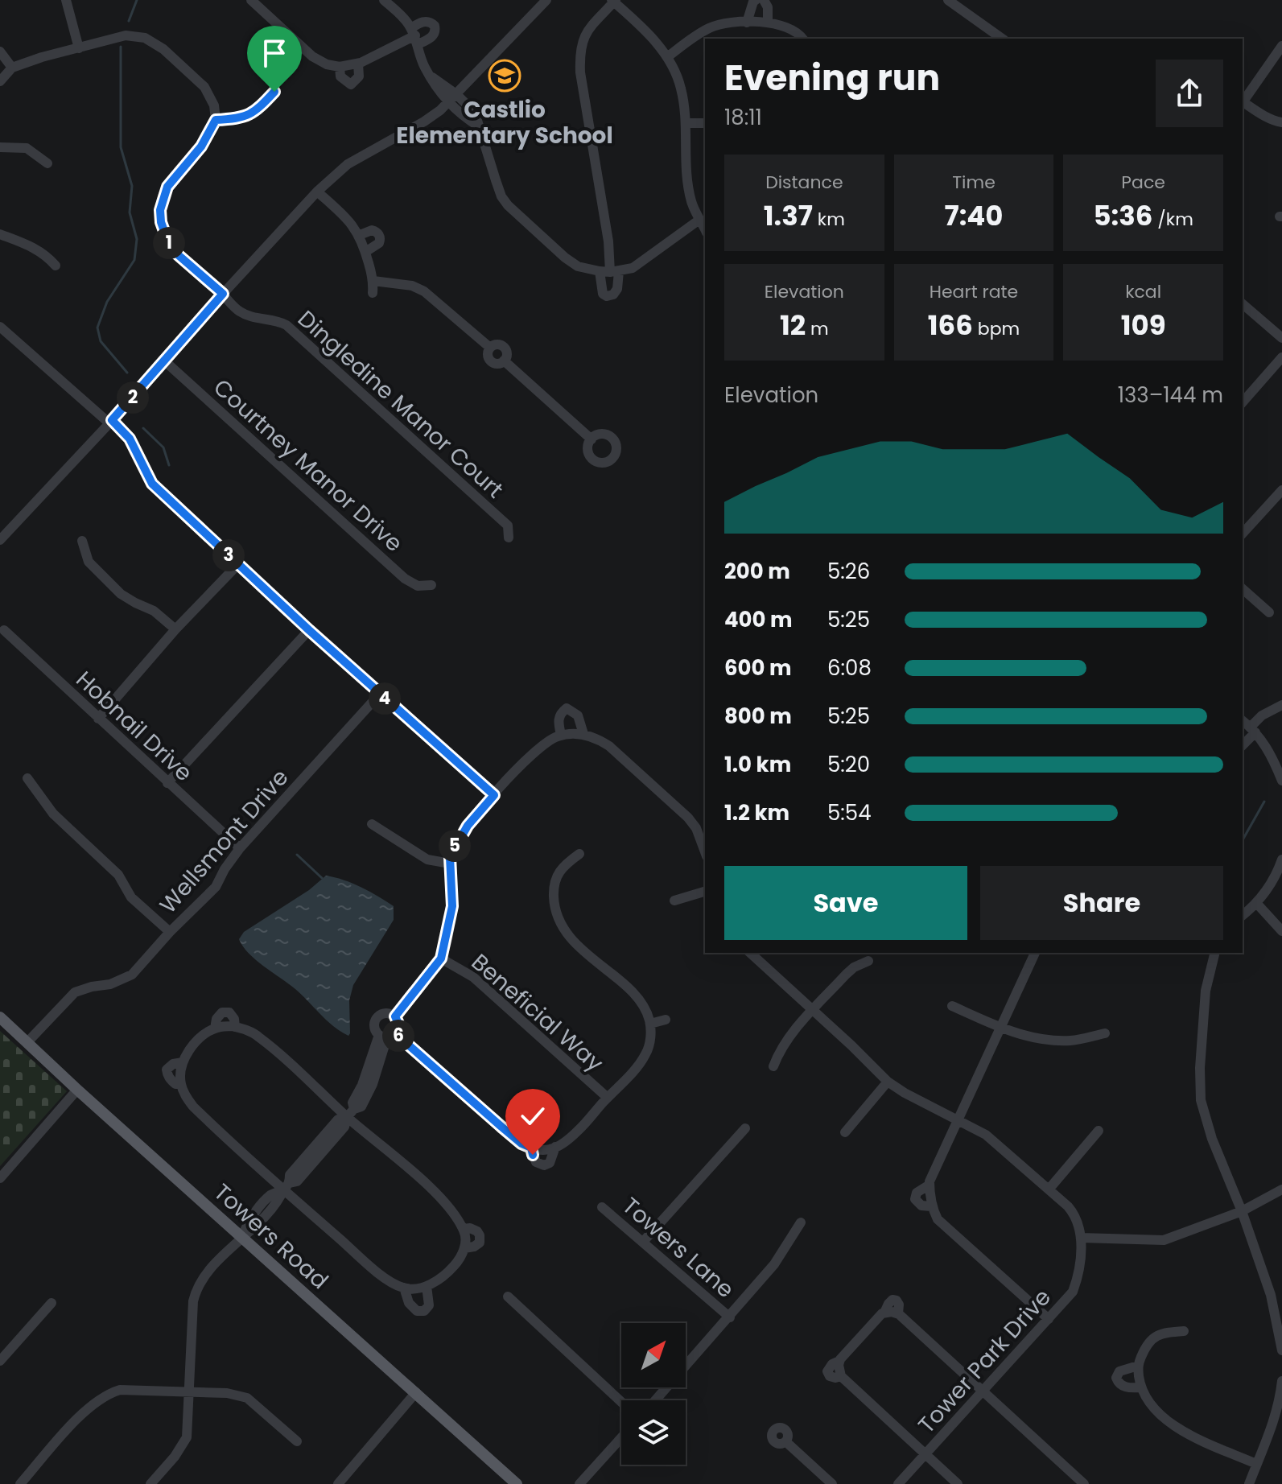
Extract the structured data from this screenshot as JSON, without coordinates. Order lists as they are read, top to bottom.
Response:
{
  "streets": {
    "main road": ["Towers Road"],
    "street": [
      "Dingledine Manor Court",
      "Courtney Manor Drive",
      "Hobnail Drive",
      "Wellsmont Drive",
      "Beneficial Way",
      "Towers Lane",
      "Tower Park Drive"
    ]
  },
  "crossings": [
    ["Hobnail Drive", "Wellsmont Drive"],
    ["Wellsmont Drive", "Towers Road"]
  ],
  "places": {
    "school or university": ["Castlio Elementary School"]
  },
  "north": "top right",
  "page": {
    "heading": ["Evening run", "18:11"],
    "stats": [
      ["Distance", "1.37 km"],
      ["Time", "7:40"],
      ["Pace", "5:36 /km"],
      ["Elevation", "12 m"],
      ["Heart rate", "166 bpm"],
      ["kcal", "109"]
    ],
    "pins": [
      "1",
      "2",
      "3",
      "4",
      "5",
      "6"
    ],
    "chart": ["Elevation", "133–144 m"],
    "list": [
      {
        "name": "200 m",
        "note": "5:26"
      },
      {
        "name": "400 m",
        "note": "5:25"
      },
      {
        "name": "600 m",
        "note": "6:08"
      },
      {
        "name": "800 m",
        "note": "5:25"
      },
      {
        "name": "1.0 km",
        "note": "5:20"
      },
      {
        "name": "1.2 km",
        "note": "5:54"
      }
    ],
    "buttons": ["Save", "Share"]
  }
}
